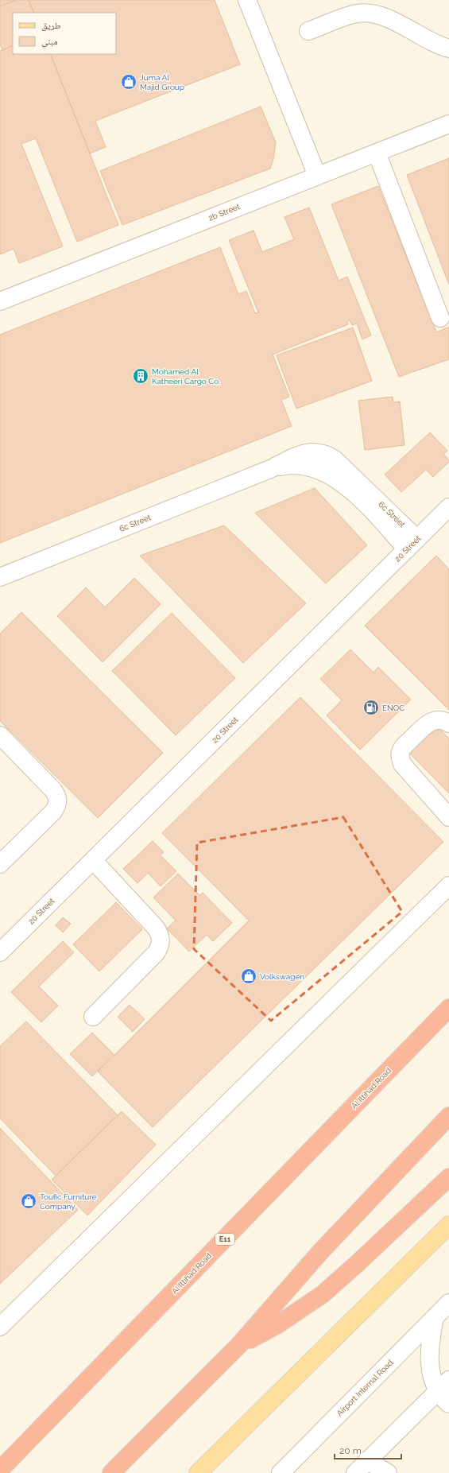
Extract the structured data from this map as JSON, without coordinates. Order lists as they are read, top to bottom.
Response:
{
  "streets": {
    "highway": ["Al Ittihad Road", "E11"],
    "street": [
      "2b Street",
      "6c Street",
      "20 Street",
      "Airport Internal Road"
    ]
  },
  "crossings": [
    ["6c Street", "20 Street"]
  ],
  "places": {
    "shop": ["Juma Al Majid Group", "Volkswagen", "Toufic Furniture Company"],
    "building": ["Mohamed Al Katheeri Cargo Co."],
    "fuel station": ["ENOC"]
  },
  "legend": ["طريق", "مبنى"],
  "scale_bar": "20 m"
}
